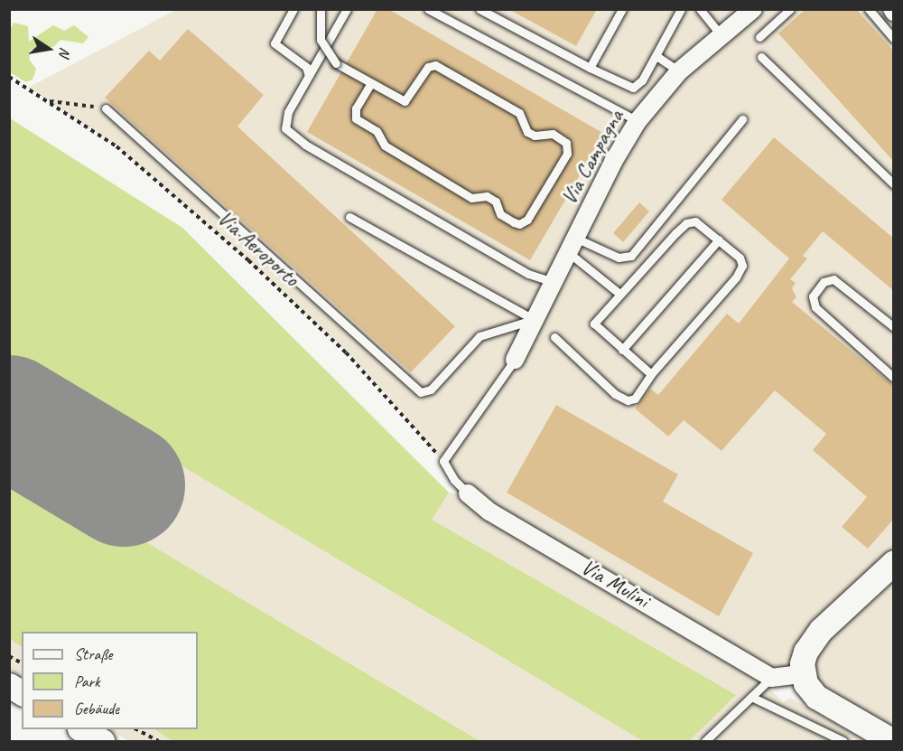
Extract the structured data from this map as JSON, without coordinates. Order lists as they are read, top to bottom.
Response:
{
  "streets": {
    "street": ["Via Campagna", "Via Mulini"],
    "path": ["Via Aeroporto"]
  },
  "crossings": [
    ["Via Aeroporto", "Via Mulini"]
  ],
  "legend": ["Straße", "Park", "Gebäude"],
  "north": "right"
}
